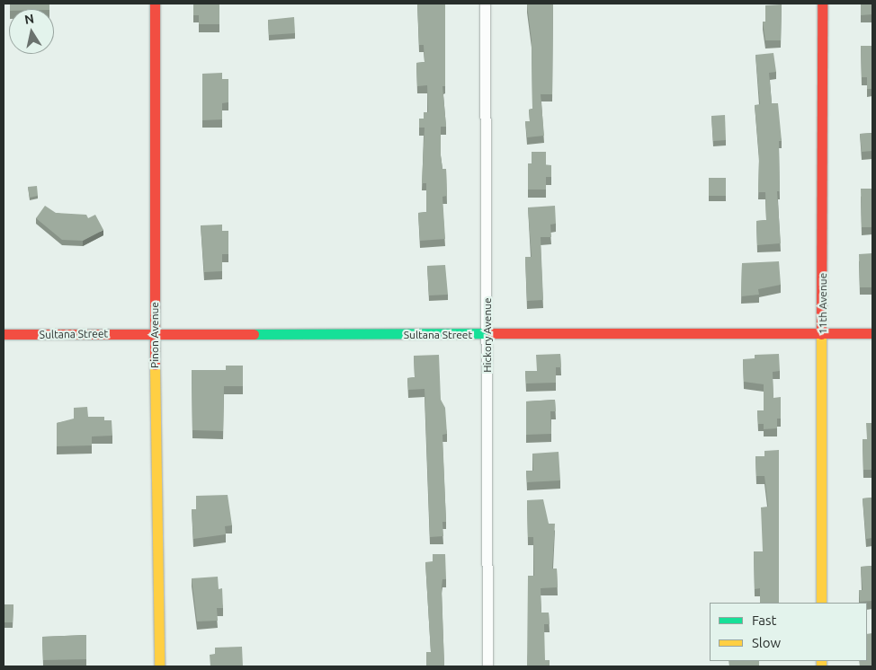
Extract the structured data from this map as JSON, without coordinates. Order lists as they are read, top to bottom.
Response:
{
  "streets": {
    "street": [
      "11th Avenue",
      "Sultana Street",
      "Pinon Avenue",
      "Hickory Avenue"
    ]
  },
  "crossings": [
    ["11th Avenue", "Sultana Street"],
    ["Sultana Street", "Pinon Avenue"],
    ["Sultana Street", "Hickory Avenue"]
  ],
  "legend": ["Fast", "Slow"],
  "north": "top"
}
